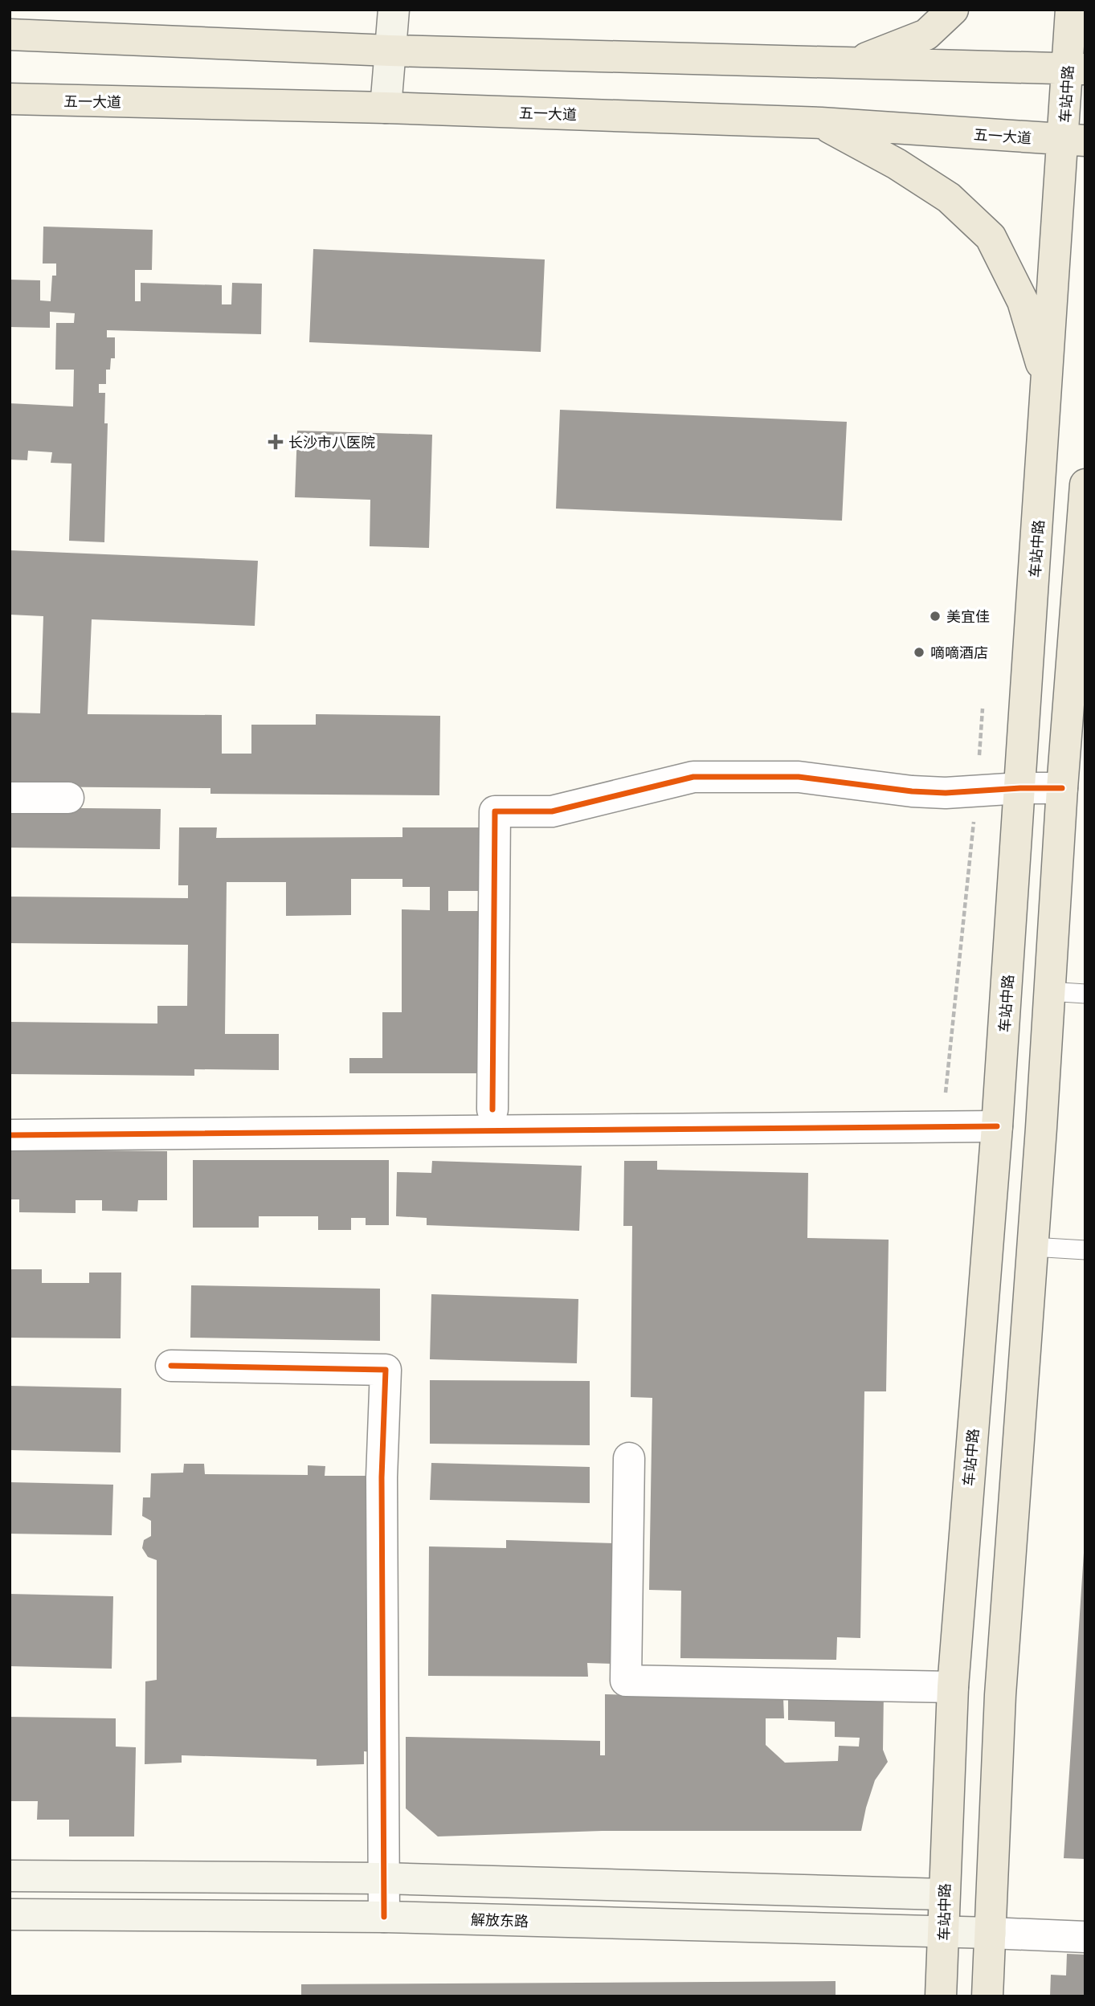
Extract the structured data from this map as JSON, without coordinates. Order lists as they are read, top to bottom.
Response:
{
  "streets": {
    "main road": ["车站中路", "五一大道", "解放东路"]
  },
  "crossings": [
    ["车站中路", "五一大道"],
    ["车站中路", "解放东路"]
  ],
  "places": {
    "health": ["长沙市八医院"],
    "other": ["美宜佳", "嘀嘀酒店"]
  }
}
